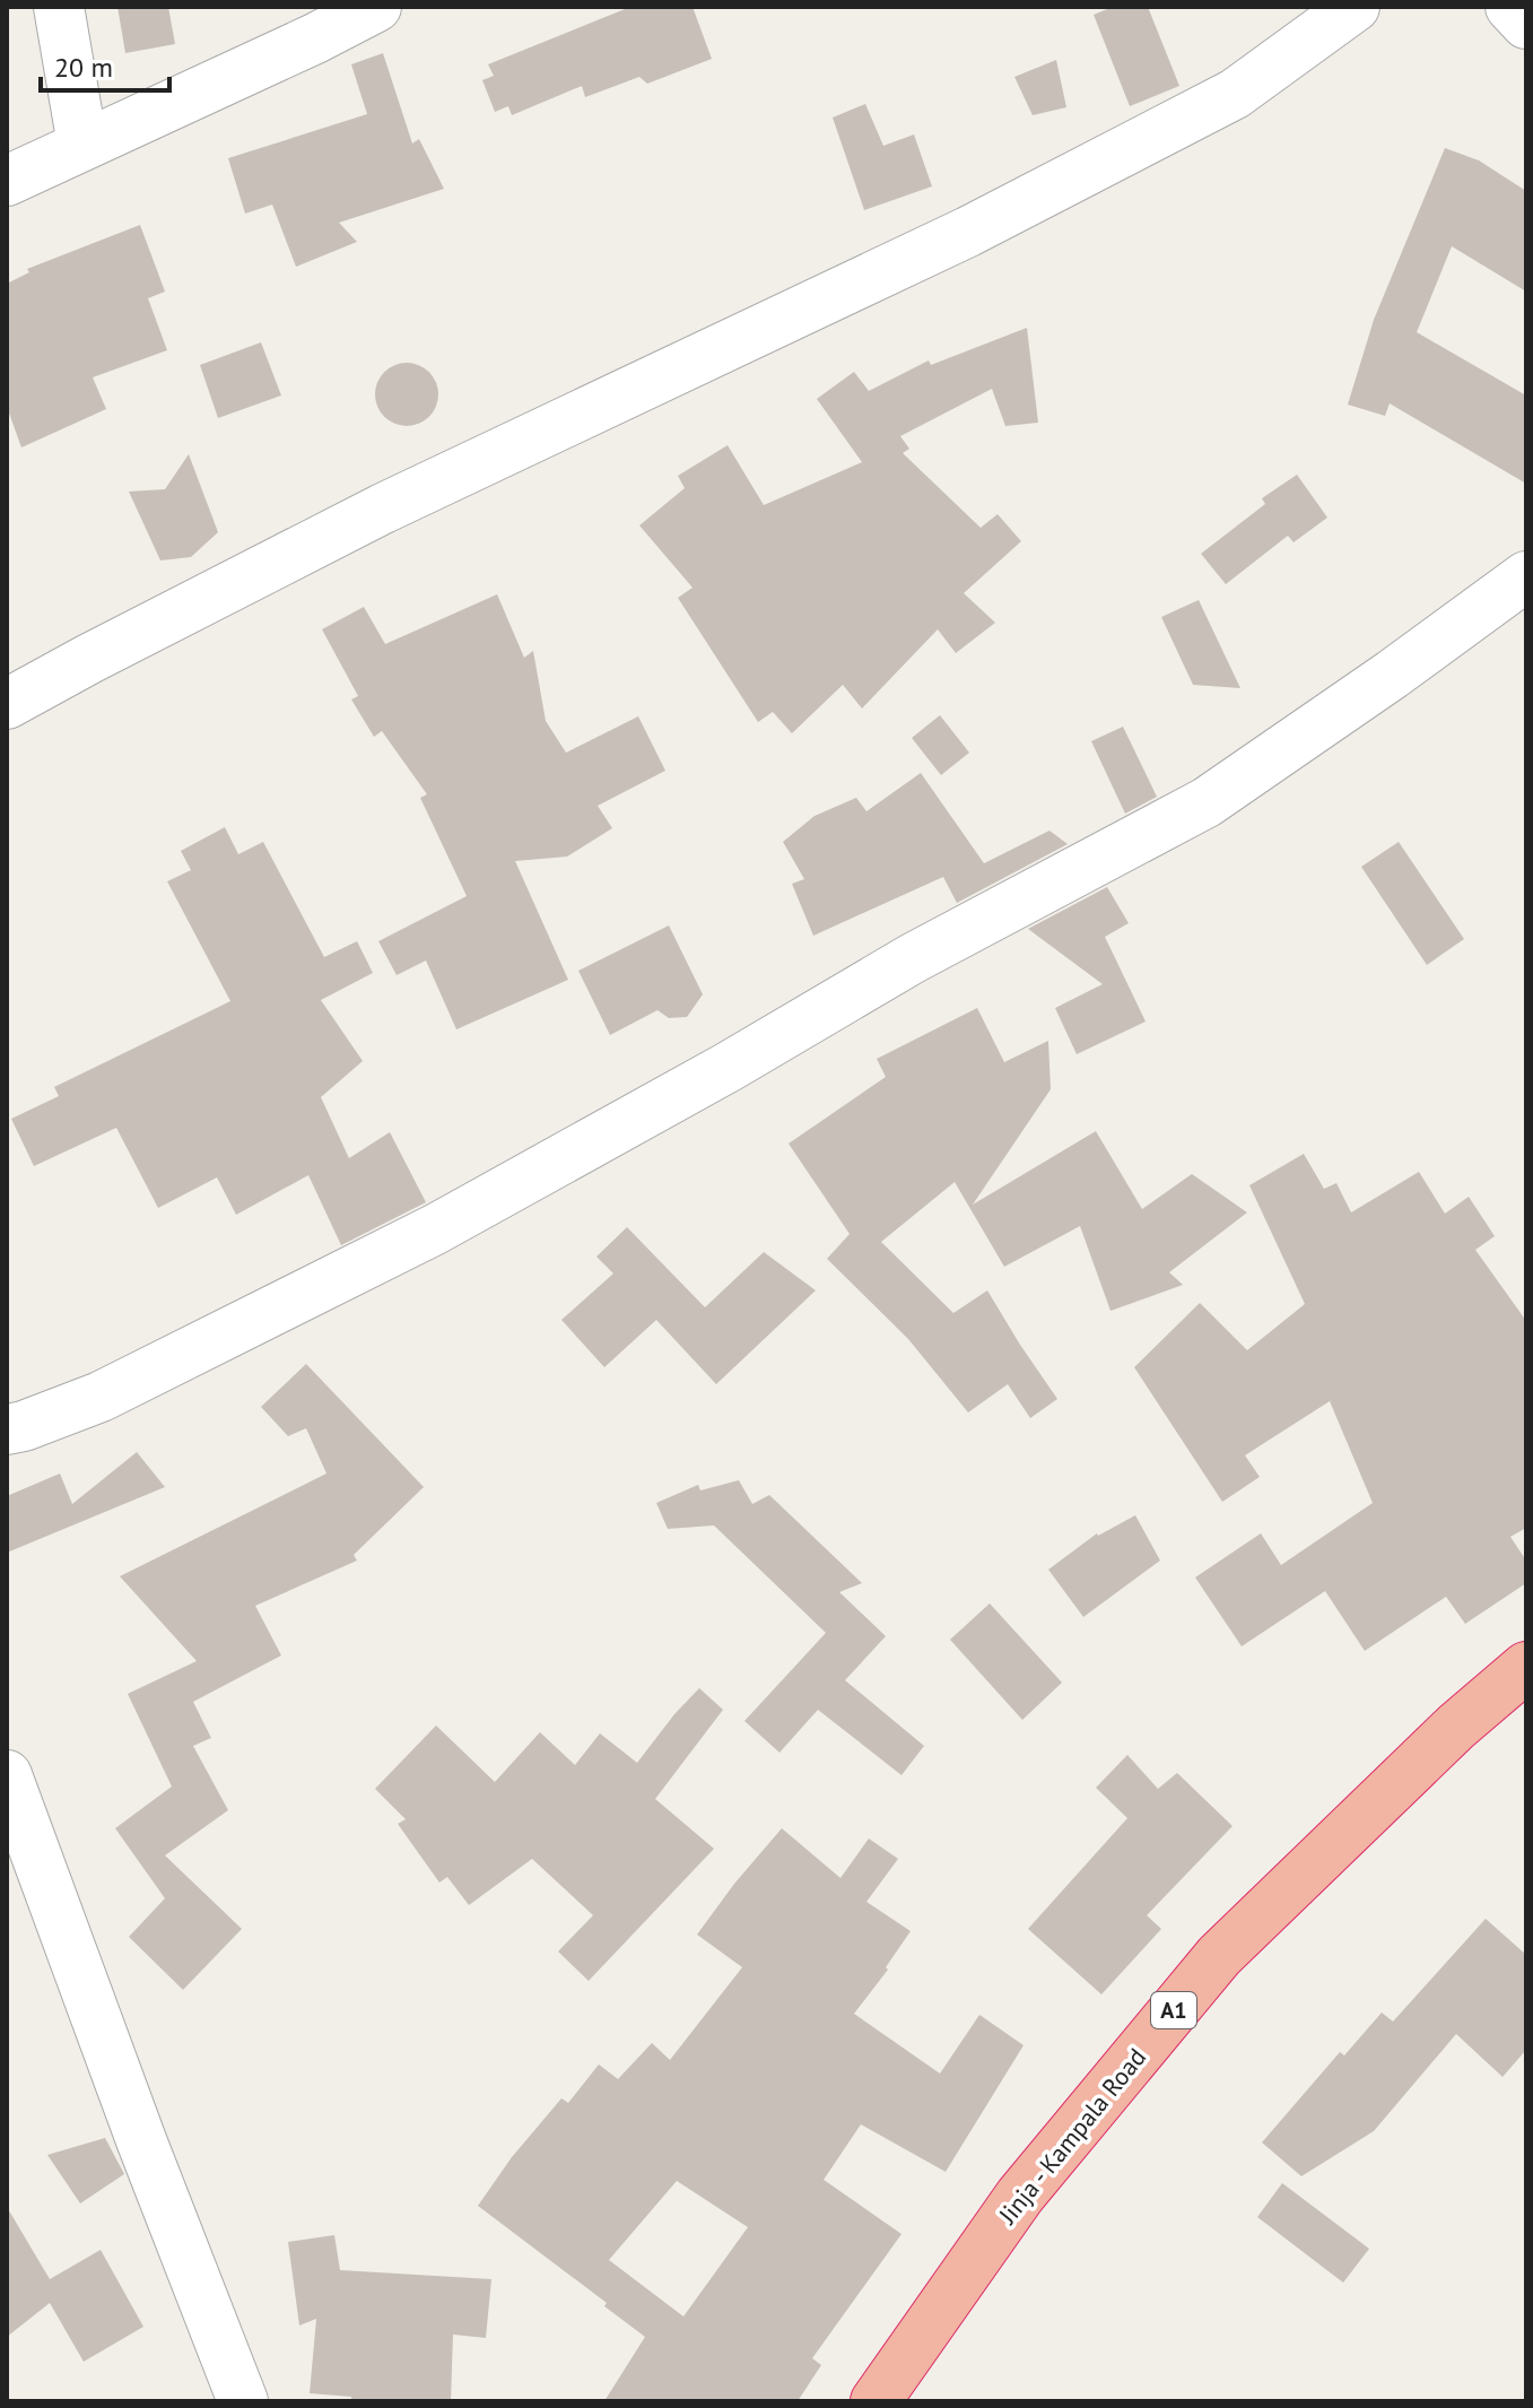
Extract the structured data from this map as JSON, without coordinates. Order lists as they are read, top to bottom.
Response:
{
  "streets": {
    "highway": ["A1", "Jinja - Kampala Road"]
  },
  "scale_bar": "20 m"
}
